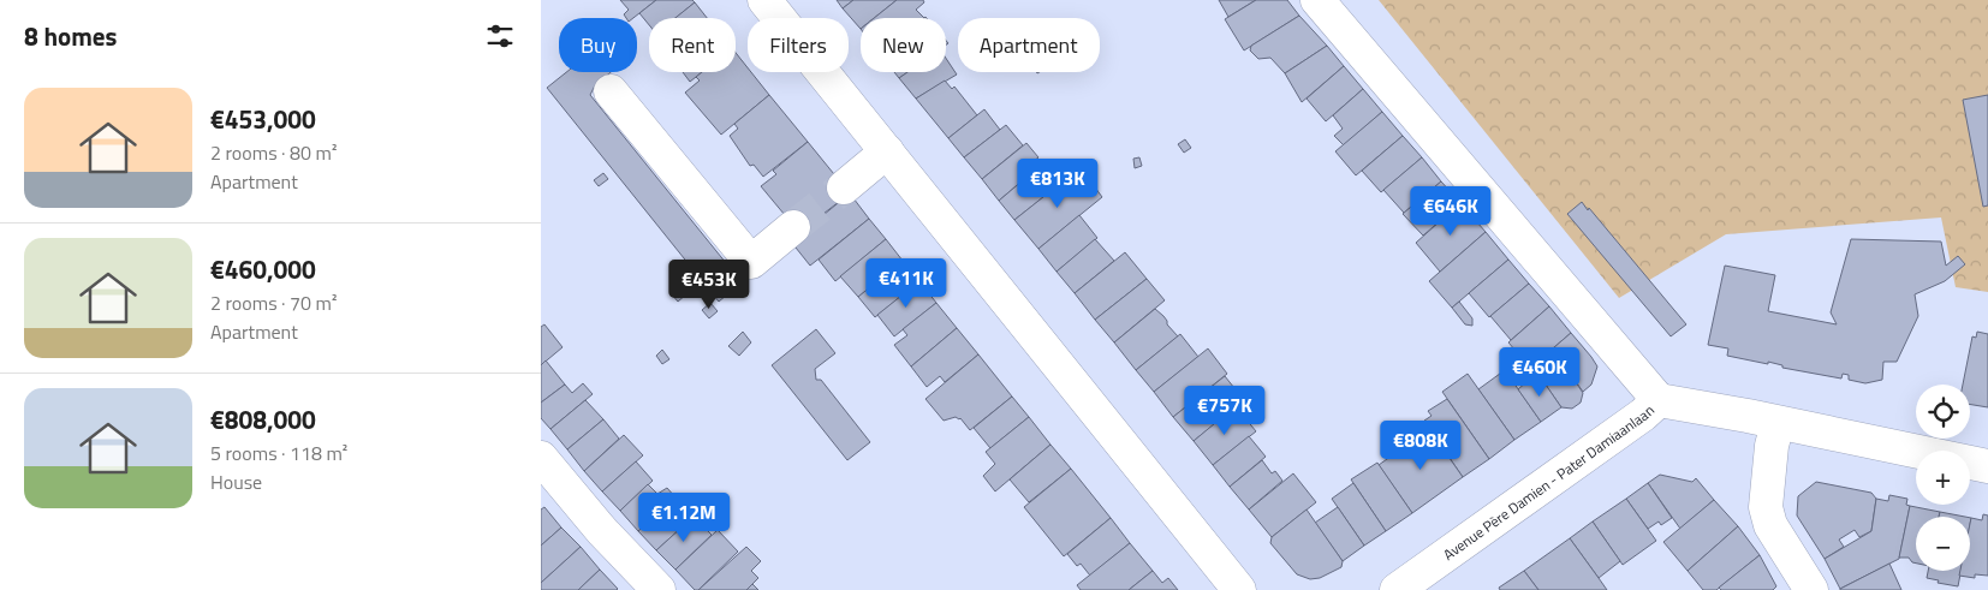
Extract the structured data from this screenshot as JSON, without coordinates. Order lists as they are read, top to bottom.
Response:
{
  "streets": {
    "street": ["Avenue Père Damien - Pater Damiaanlaan"]
  },
  "page": {
    "heading": "8 homes",
    "chip": [
      "Buy",
      "Rent",
      "Filters",
      "New",
      "Apartment"
    ],
    "list": [
      {
        "name": "€453,000",
        "note": "2 rooms · 80 m² · Apartment"
      },
      {
        "name": "€460,000",
        "note": "2 rooms · 70 m² · Apartment"
      },
      {
        "name": "€808,000",
        "note": "5 rooms · 118 m² · House"
      }
    ],
    "price": [
      "€813K",
      "€646K",
      "€411K",
      "€453K",
      "€460K",
      "€757K",
      "€808K",
      "€1.12M"
    ],
    "map_buttons": ["+", "−"]
  }
}
